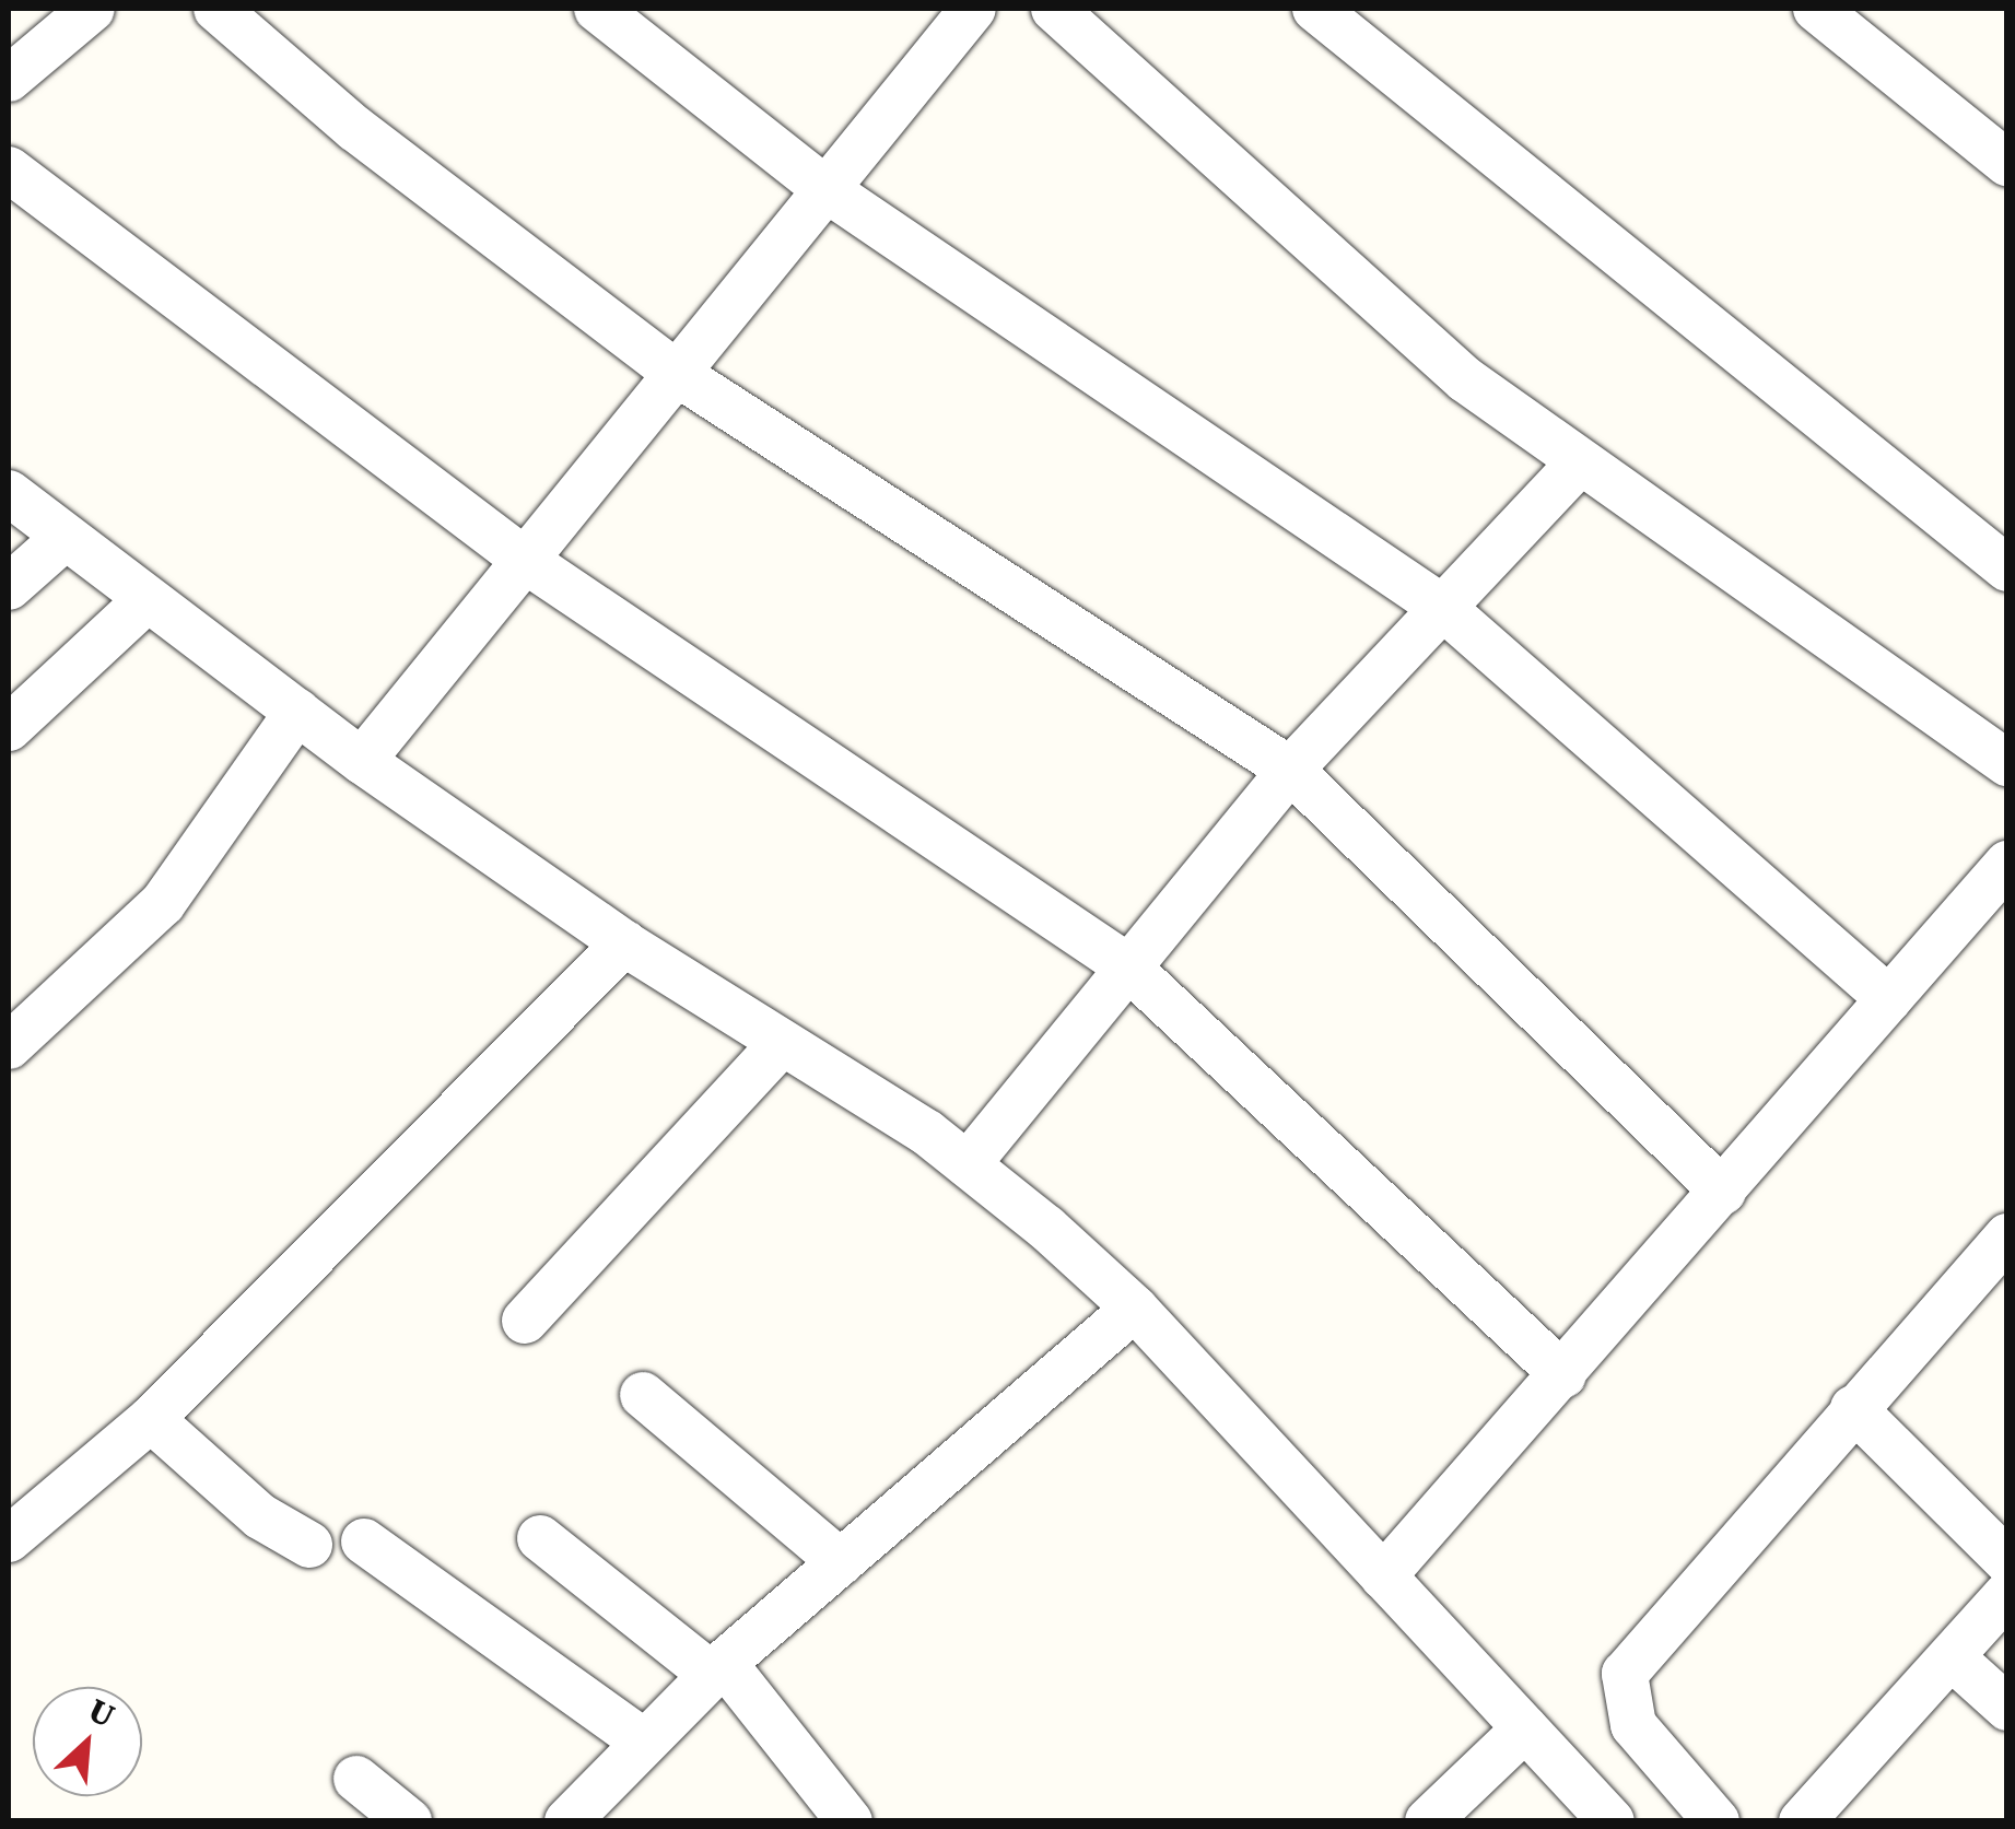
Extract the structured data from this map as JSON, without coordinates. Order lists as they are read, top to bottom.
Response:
{
  "north": "top right"
}
